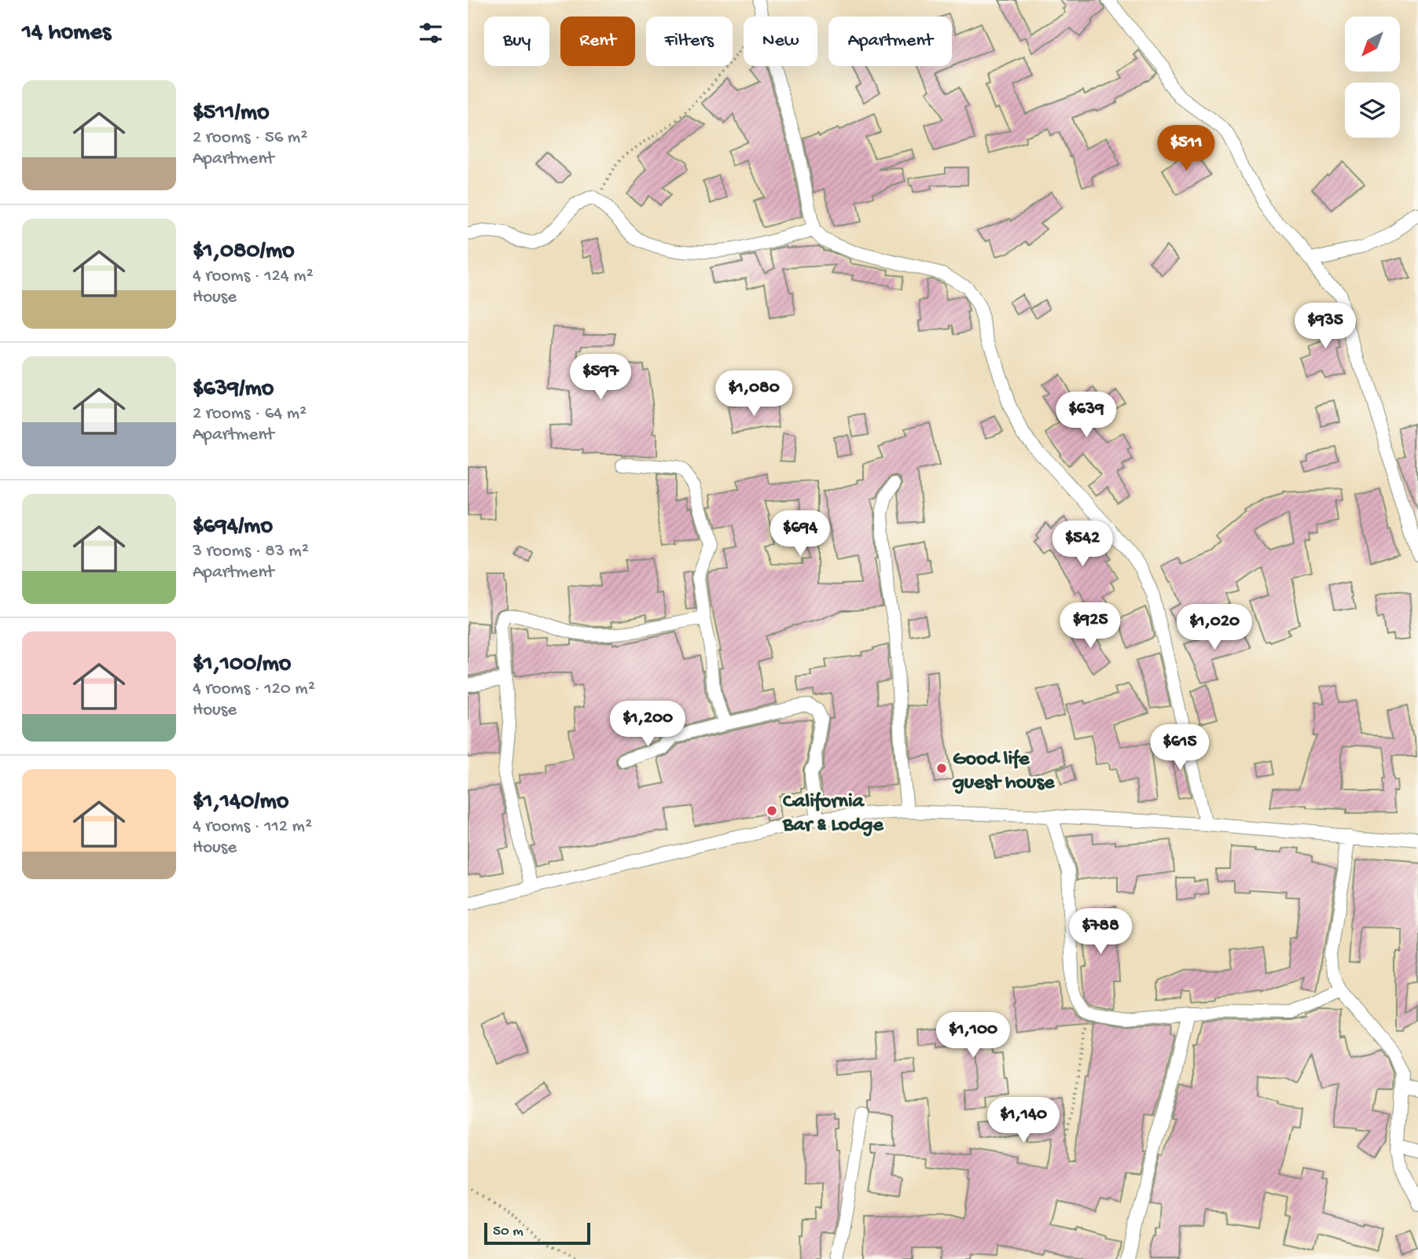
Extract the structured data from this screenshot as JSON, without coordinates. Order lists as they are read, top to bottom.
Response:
{
  "places": ["Good life guest house", "California Bar & Lodge"],
  "scale_bar": "50 m",
  "north": "bottom left",
  "page": {
    "heading": "14 homes",
    "chip": [
      "Buy",
      "Rent",
      "Filters",
      "New",
      "Apartment"
    ],
    "list": [
      {
        "name": "$511/mo",
        "note": "2 rooms · 56 m² · Apartment"
      },
      {
        "name": "$1,080/mo",
        "note": "4 rooms · 124 m² · House"
      },
      {
        "name": "$639/mo",
        "note": "2 rooms · 64 m² · Apartment"
      },
      {
        "name": "$694/mo",
        "note": "3 rooms · 83 m² · Apartment"
      },
      {
        "name": "$1,100/mo",
        "note": "4 rooms · 120 m² · House"
      },
      {
        "name": "$1,140/mo",
        "note": "4 rooms · 112 m² · House"
      }
    ],
    "price": [
      "$511",
      "$935",
      "$597",
      "$1,080",
      "$639",
      "$694",
      "$542",
      "$925",
      "$1,020",
      "$1,200",
      "$615",
      "$788",
      "$1,100",
      "$1,140"
    ],
    "scale": "50 m"
  }
}
